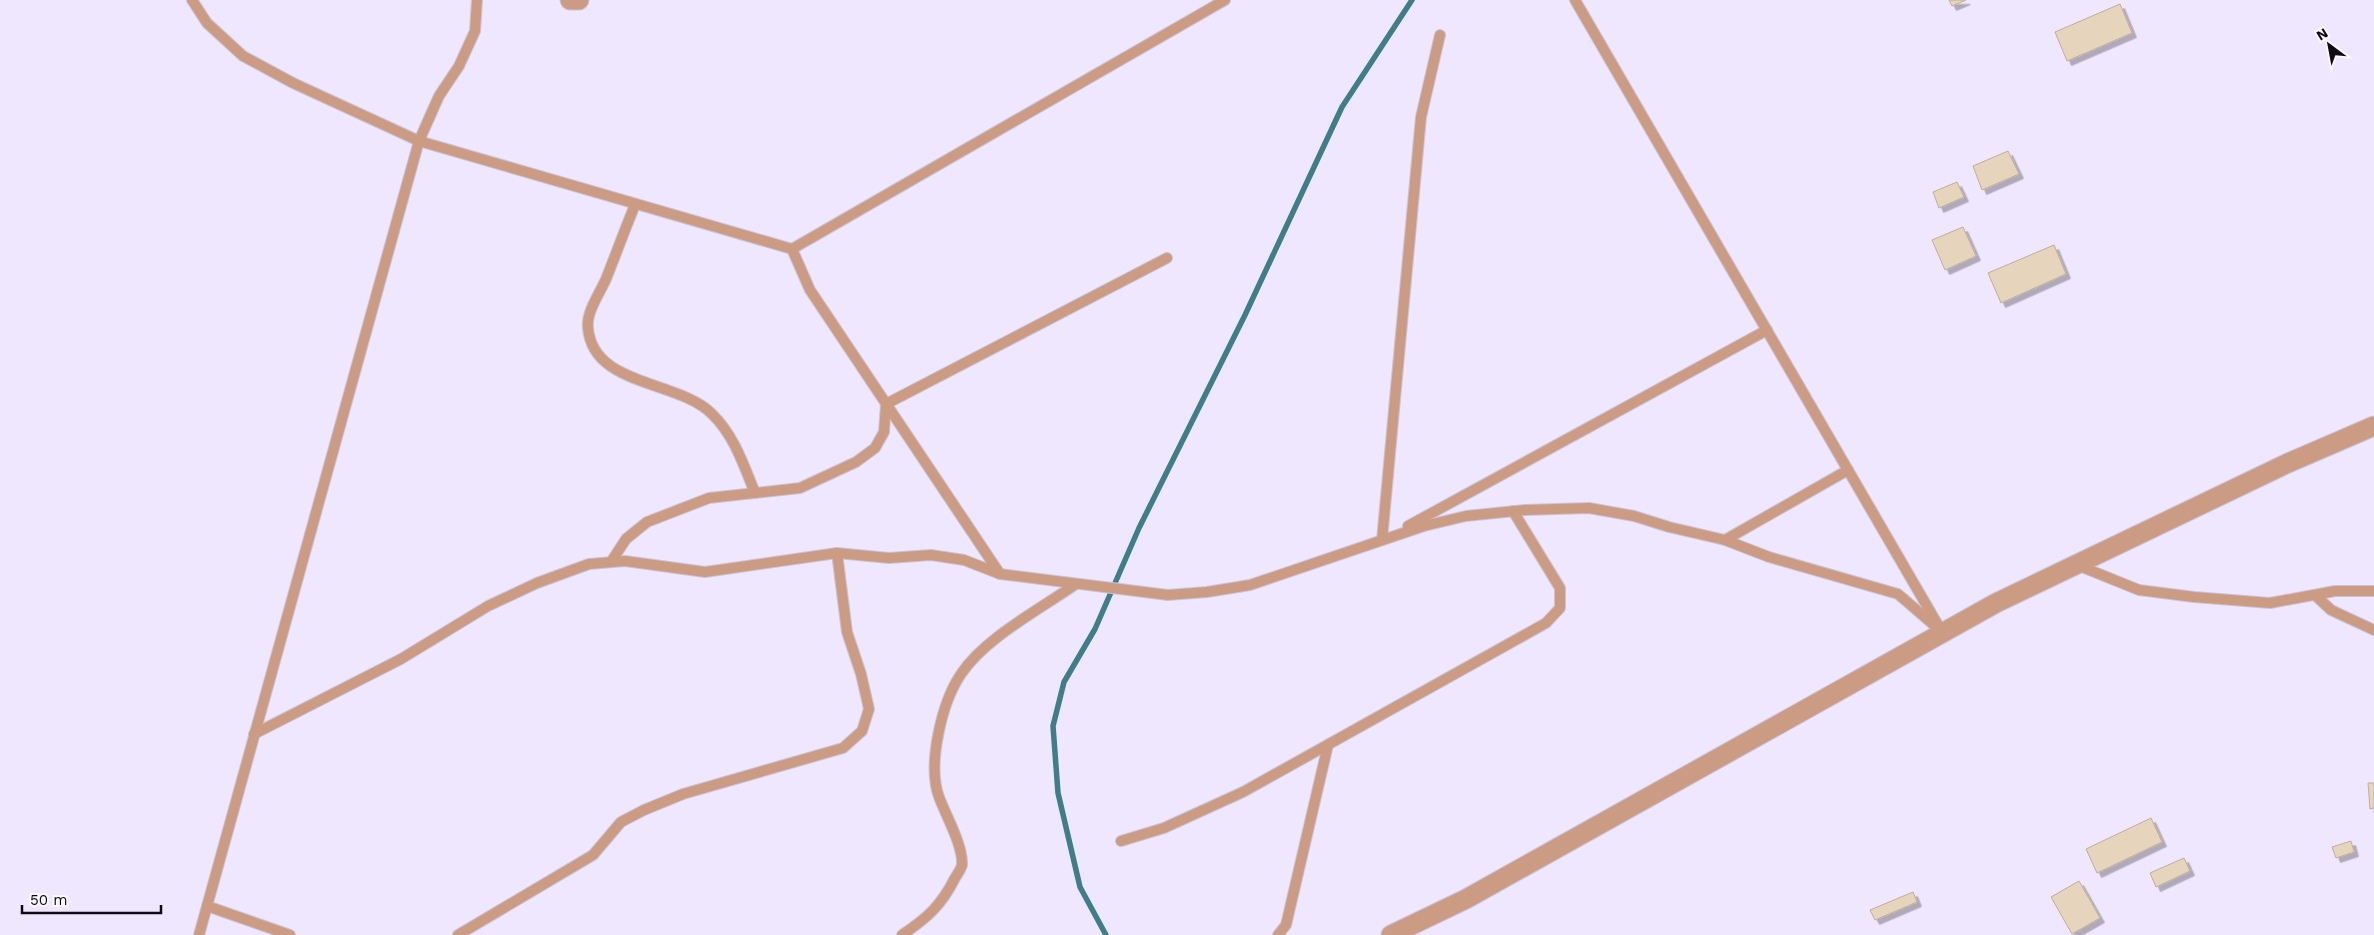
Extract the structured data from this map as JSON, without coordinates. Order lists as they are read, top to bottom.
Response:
{
  "scale_bar": "50 m",
  "north": "top left"
}
